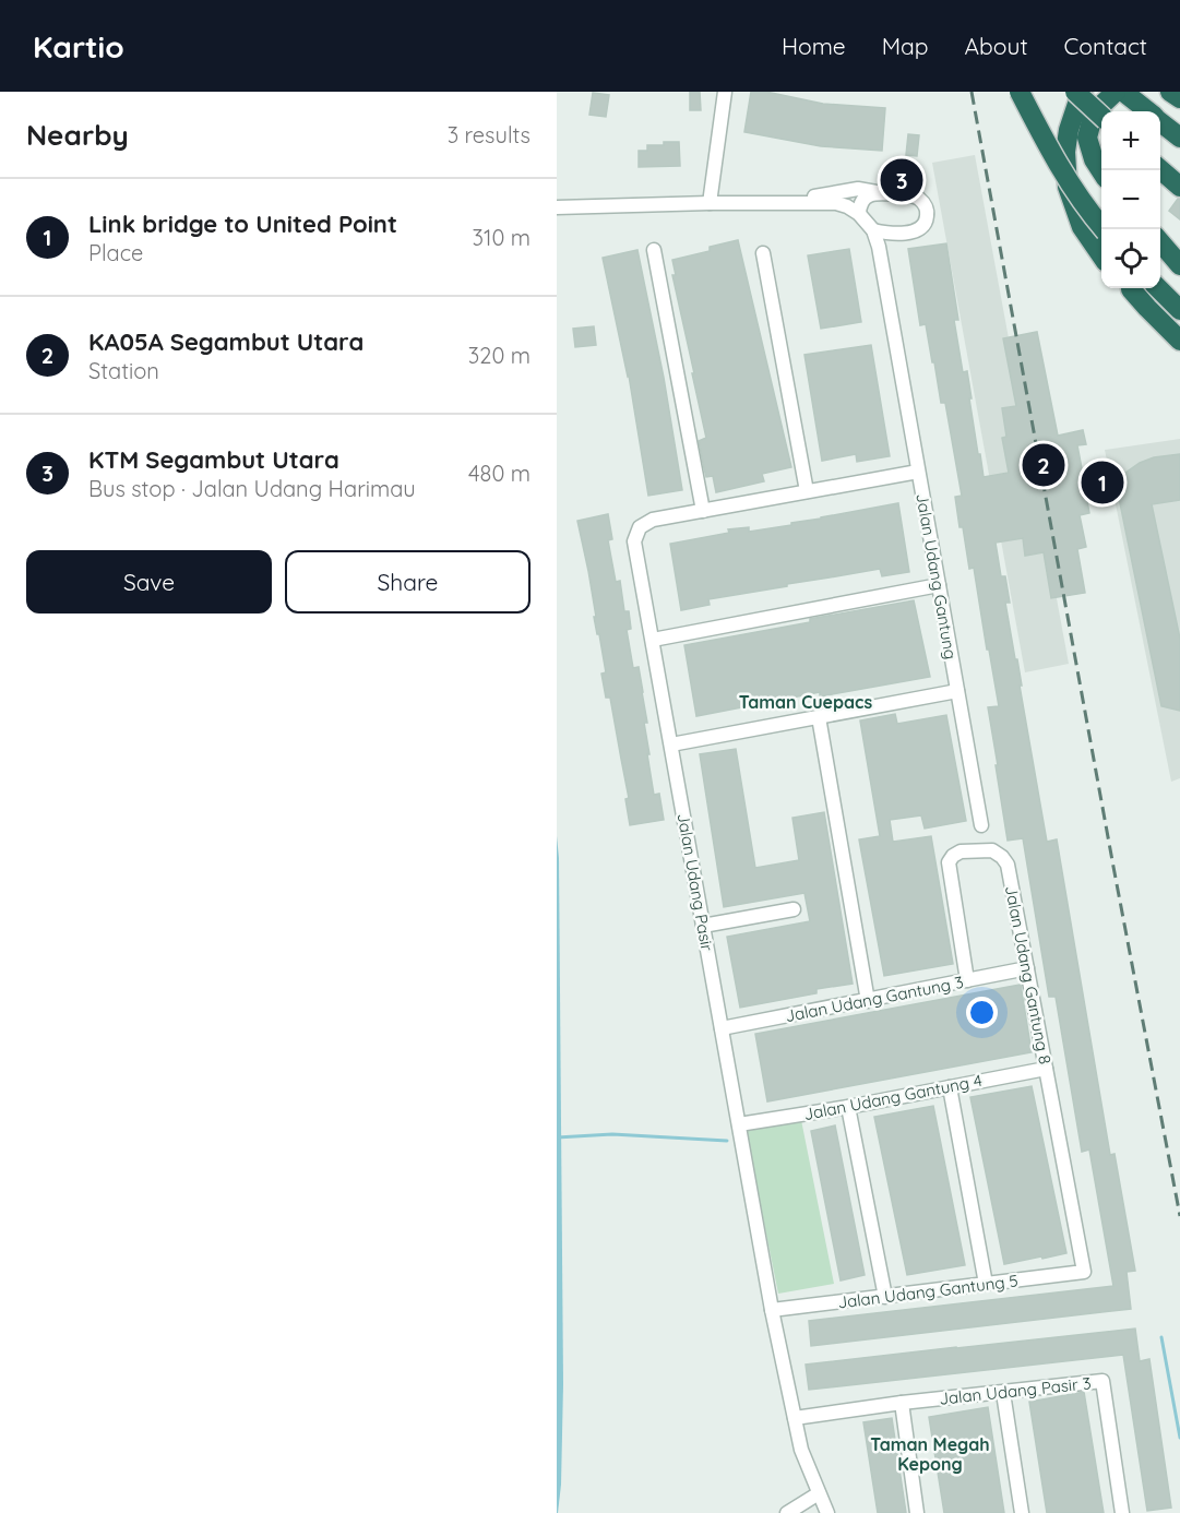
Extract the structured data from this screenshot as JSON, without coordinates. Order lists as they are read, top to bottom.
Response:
{
  "streets": {
    "street": [
      "Jalan Udang Gantung",
      "Jalan Udang Pasir",
      "Jalan Udang Gantung 8",
      "Jalan Udang Gantung 3",
      "Jalan Udang Gantung 4",
      "Jalan Udang Gantung 5",
      "Jalan Udang Pasir 3"
    ]
  },
  "crossings": [
    ["Jalan Udang Gantung", "Jalan Udang Pasir"],
    ["Jalan Udang Pasir", "Jalan Udang Gantung 3"],
    ["Jalan Udang Pasir", "Jalan Udang Gantung 4"],
    ["Jalan Udang Pasir", "Jalan Udang Gantung 5"],
    ["Jalan Udang Pasir", "Jalan Udang Pasir 3"],
    ["Jalan Udang Gantung 8", "Jalan Udang Gantung 3"],
    ["Jalan Udang Gantung 8", "Jalan Udang Gantung 4"],
    ["Jalan Udang Gantung 8", "Jalan Udang Gantung 5"]
  ],
  "districts": ["Taman Cuepacs", "Taman Megah Kepong"],
  "page": {
    "header": "Kartio",
    "nav": [
      "Home",
      "Map",
      "About",
      "Contact"
    ],
    "heading": ["Nearby", "3 results"],
    "map_buttons": ["+", "−"],
    "pins": ["3", "2", "1"],
    "list": [
      {
        "mark": "1",
        "name": "Link bridge to United Point",
        "note": "Place",
        "value": "310 m"
      },
      {
        "mark": "2",
        "name": "KA05A Segambut Utara",
        "note": "Station",
        "value": "320 m"
      },
      {
        "mark": "3",
        "name": "KTM Segambut Utara",
        "note": "Bus stop · Jalan Udang Harimau",
        "value": "480 m"
      }
    ],
    "buttons": ["Save", "Share"]
  }
}
